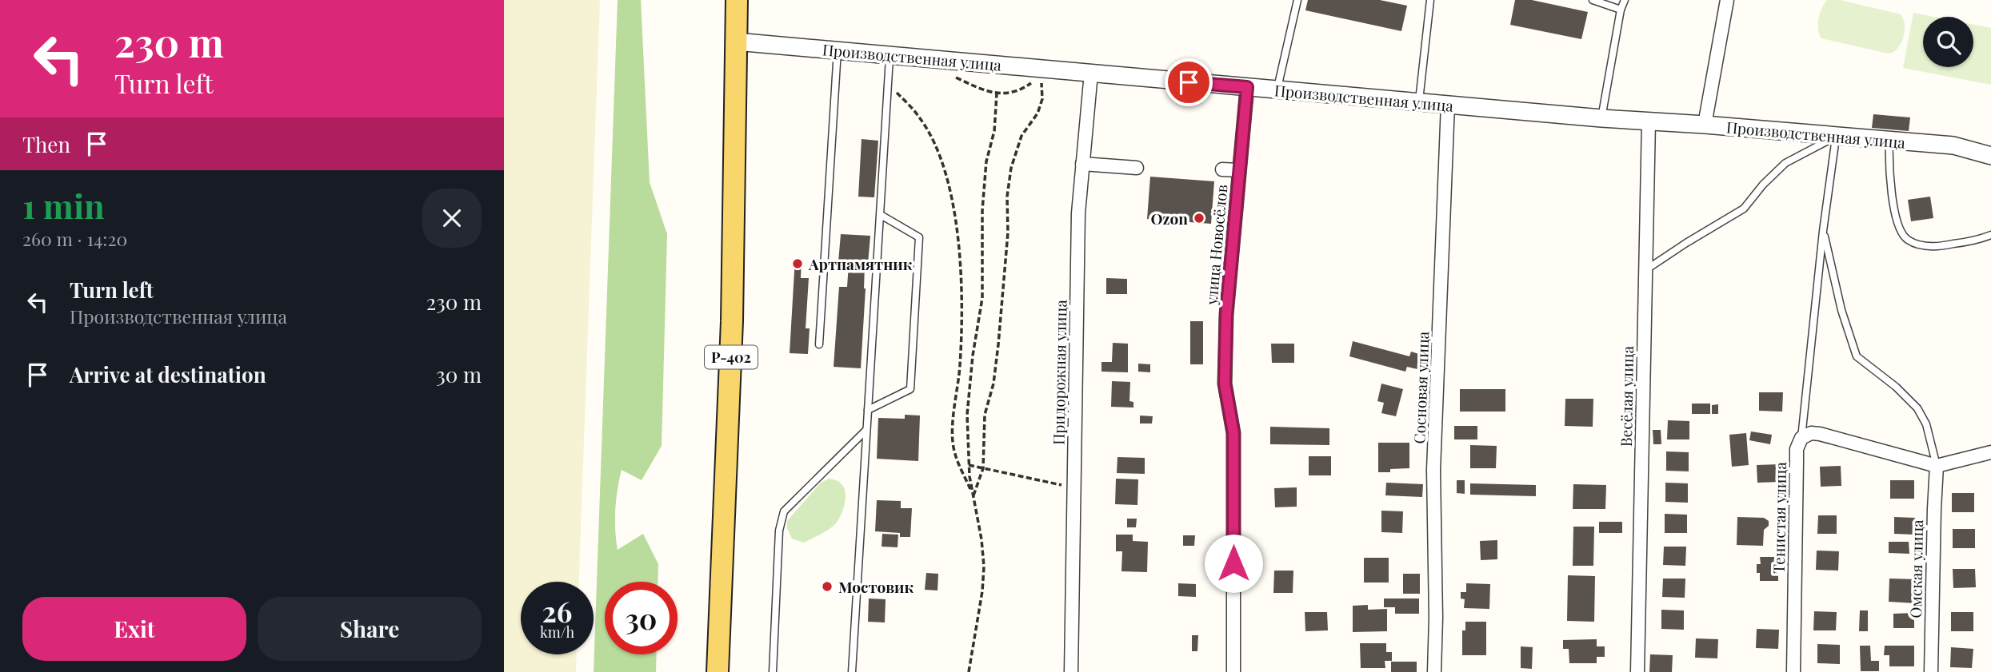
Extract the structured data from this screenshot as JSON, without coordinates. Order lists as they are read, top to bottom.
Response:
{
  "streets": {
    "main road": ["Р-402"],
    "street": [
      "Производственная улица",
      "улица Новосёлов",
      "Придорожная улица",
      "Сосновая улица",
      "Весёлая улица",
      "Тенистая улица",
      "Омская улица"
    ]
  },
  "crossings": [
    ["Производственная улица", "улица Новосёлов"],
    ["Производственная улица", "Р-402"],
    ["Производственная улица", "Придорожная улица"],
    ["Производственная улица", "Сосновая улица"],
    ["Производственная улица", "Весёлая улица"]
  ],
  "places": ["Ozon", "Артпамятник", "Мостовик"],
  "page": {
    "turn": ["230 m", "Turn left"],
    "then": "Then",
    "heading": ["1 min", "260 m · 14:20"],
    "list": [
      {
        "name": "Turn left",
        "note": "Производственная улица",
        "value": "230 m"
      },
      {
        "name": "Arrive at destination",
        "value": "30 m"
      }
    ],
    "speed": "26 km/h",
    "limit": "30",
    "buttons": ["Exit", "Share"]
  }
}
